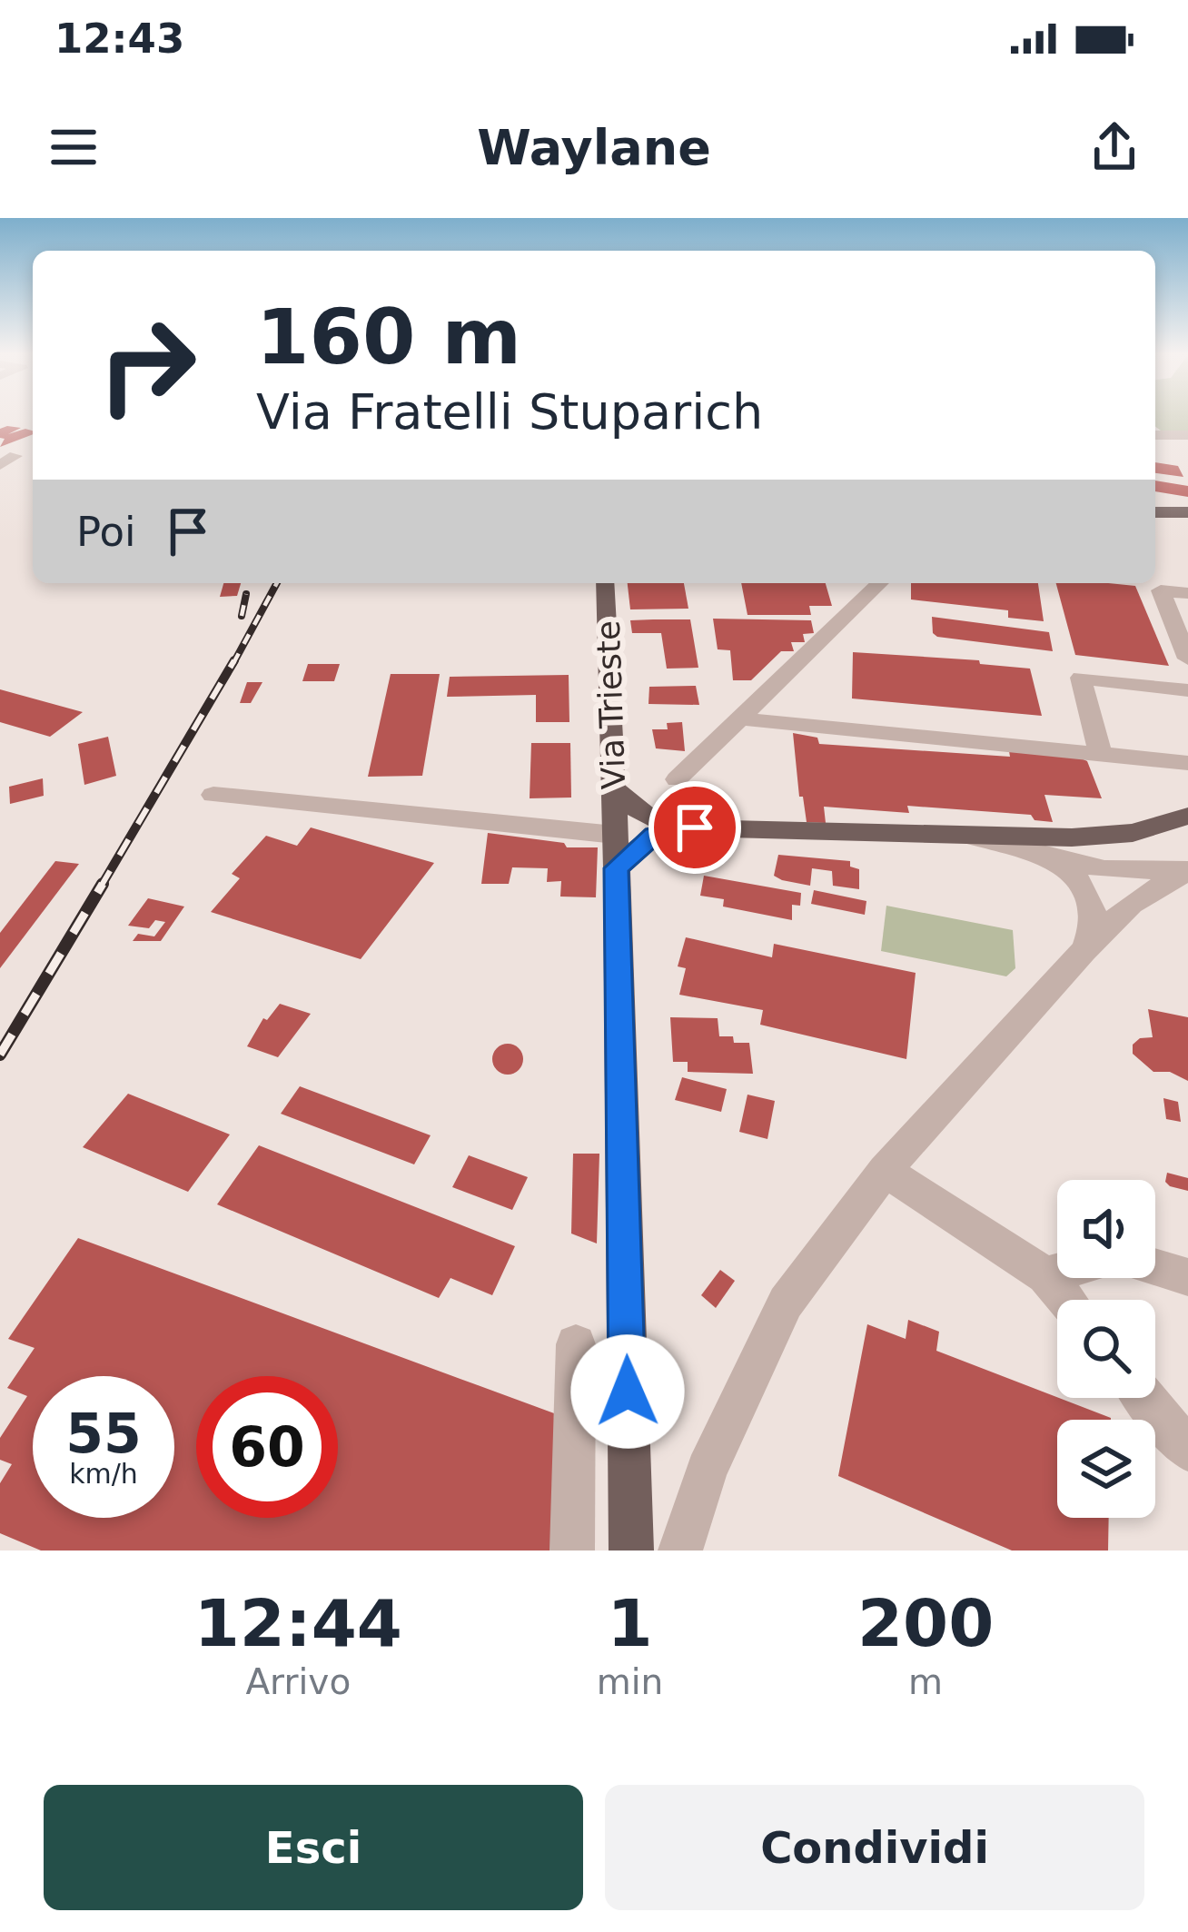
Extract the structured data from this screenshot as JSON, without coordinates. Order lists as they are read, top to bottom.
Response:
{
  "streets": {
    "main road": ["Via Trieste"]
  },
  "page": {
    "status": "12:43",
    "header": "Waylane",
    "turn": ["160 m", "Via Fratelli Stuparich"],
    "then": "Poi",
    "speed": "55 km/h",
    "limit": "60",
    "eta": [
      "12:44",
      "Arrivo",
      "1",
      "min",
      "200",
      "m"
    ],
    "buttons": ["Esci", "Condividi"]
  }
}
